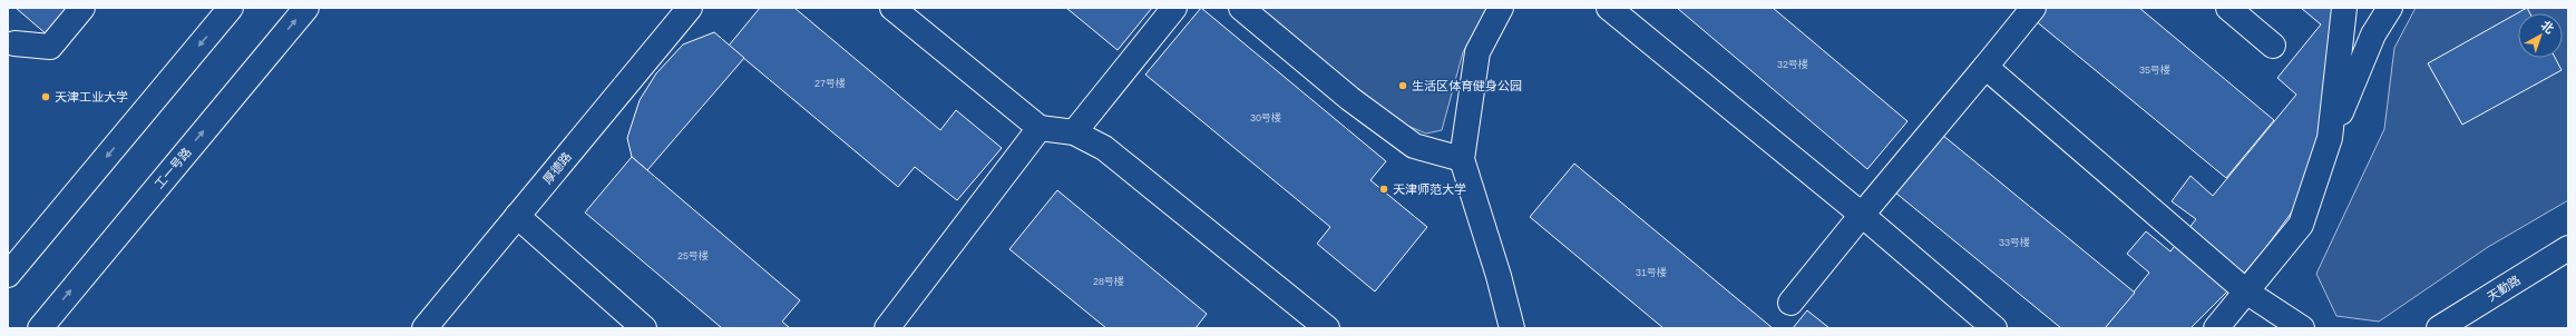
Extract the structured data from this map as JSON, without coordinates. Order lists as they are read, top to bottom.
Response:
{
  "streets": {
    "main road": ["工一号路", "厚德路", "天勤路"]
  },
  "places": ["生活区体育健身公园", "天津工业大学", "天津师范大学"],
  "house_numbers": [
    "32号楼",
    "35号楼",
    "27号楼",
    "30号楼",
    "33号楼",
    "25号楼",
    "31号楼",
    "28号楼"
  ],
  "north": "top right"
}
